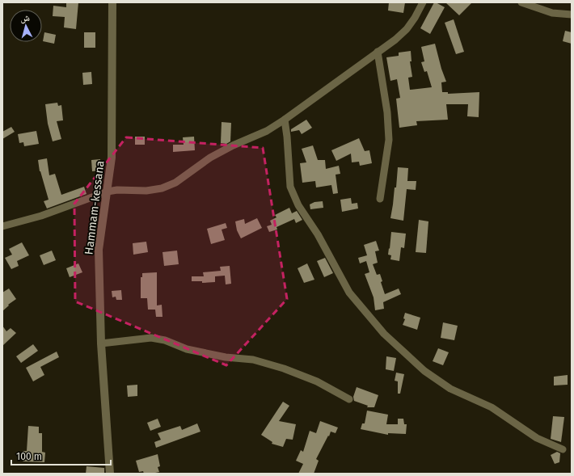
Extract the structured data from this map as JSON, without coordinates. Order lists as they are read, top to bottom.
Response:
{
  "streets": {
    "street": ["Hammam-kessana"]
  },
  "scale_bar": "100 m",
  "north": "top"
}
